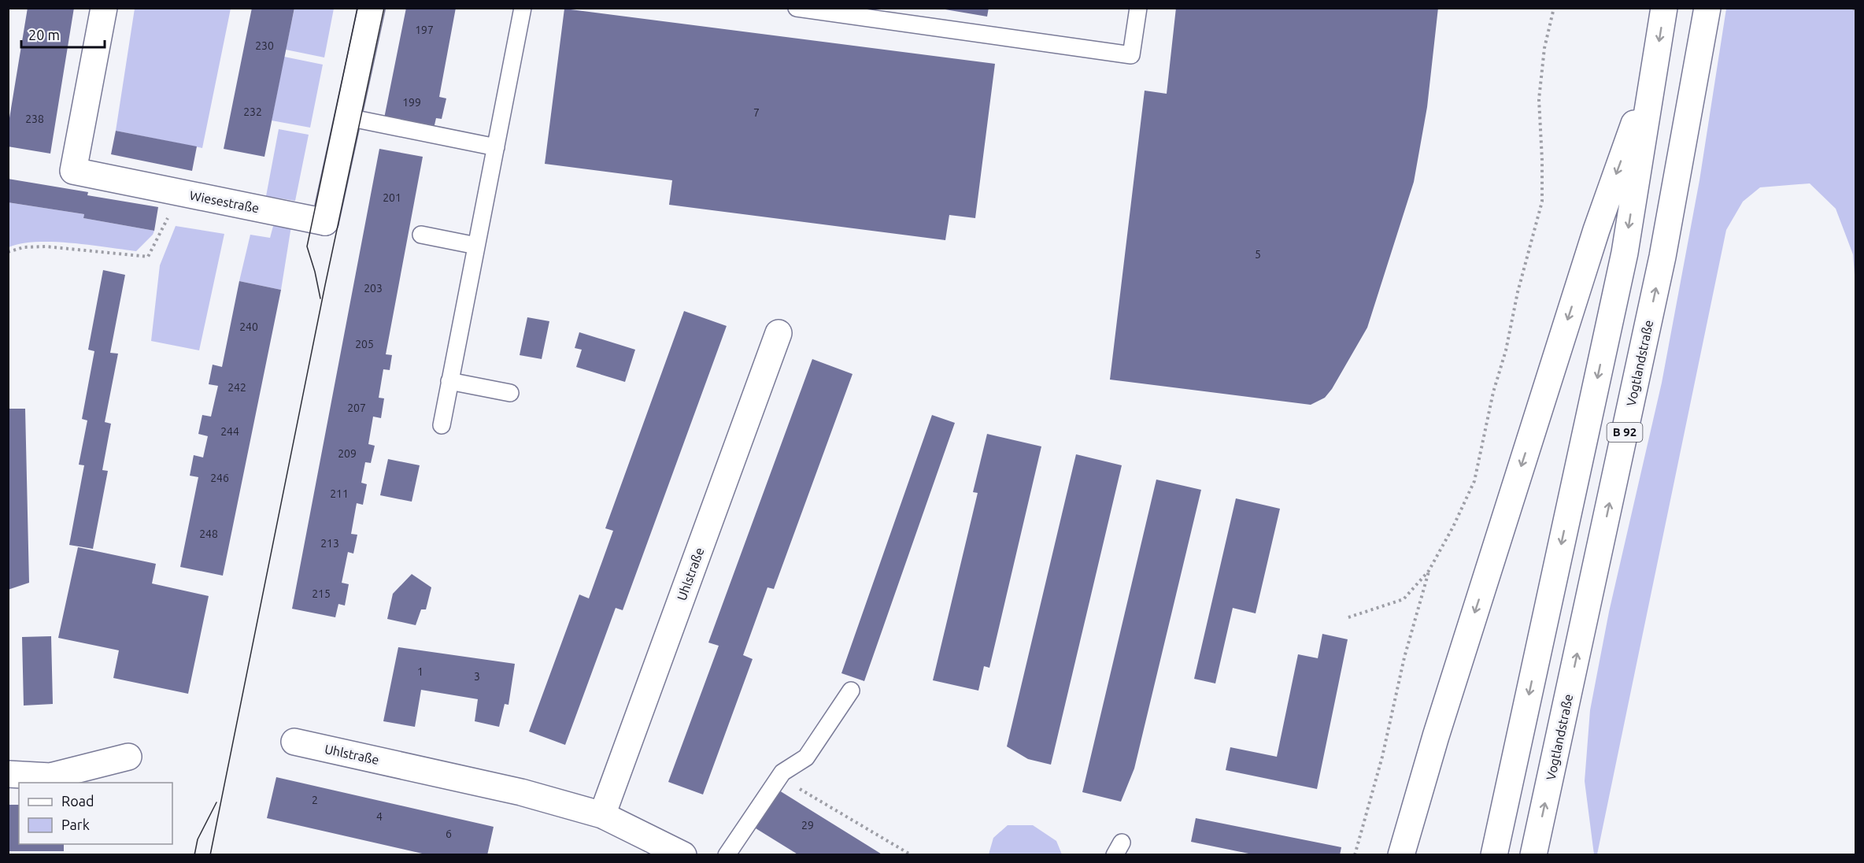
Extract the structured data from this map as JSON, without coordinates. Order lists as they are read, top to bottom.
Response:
{
  "streets": {
    "main road": [
      "Wiesestraße",
      "Vogtlandstraße",
      "B 92",
      "Uhlstraße"
    ]
  },
  "house_numbers": [
    "197",
    "230",
    "199",
    "232",
    "7",
    "238",
    "201",
    "5",
    "203",
    "240",
    "205",
    "242",
    "207",
    "244",
    "209",
    "246",
    "211",
    "248",
    "213",
    "215",
    "1",
    "3",
    "2",
    "4",
    "29",
    "6"
  ],
  "legend": ["Road", "Park"],
  "scale_bar": "20 m"
}
